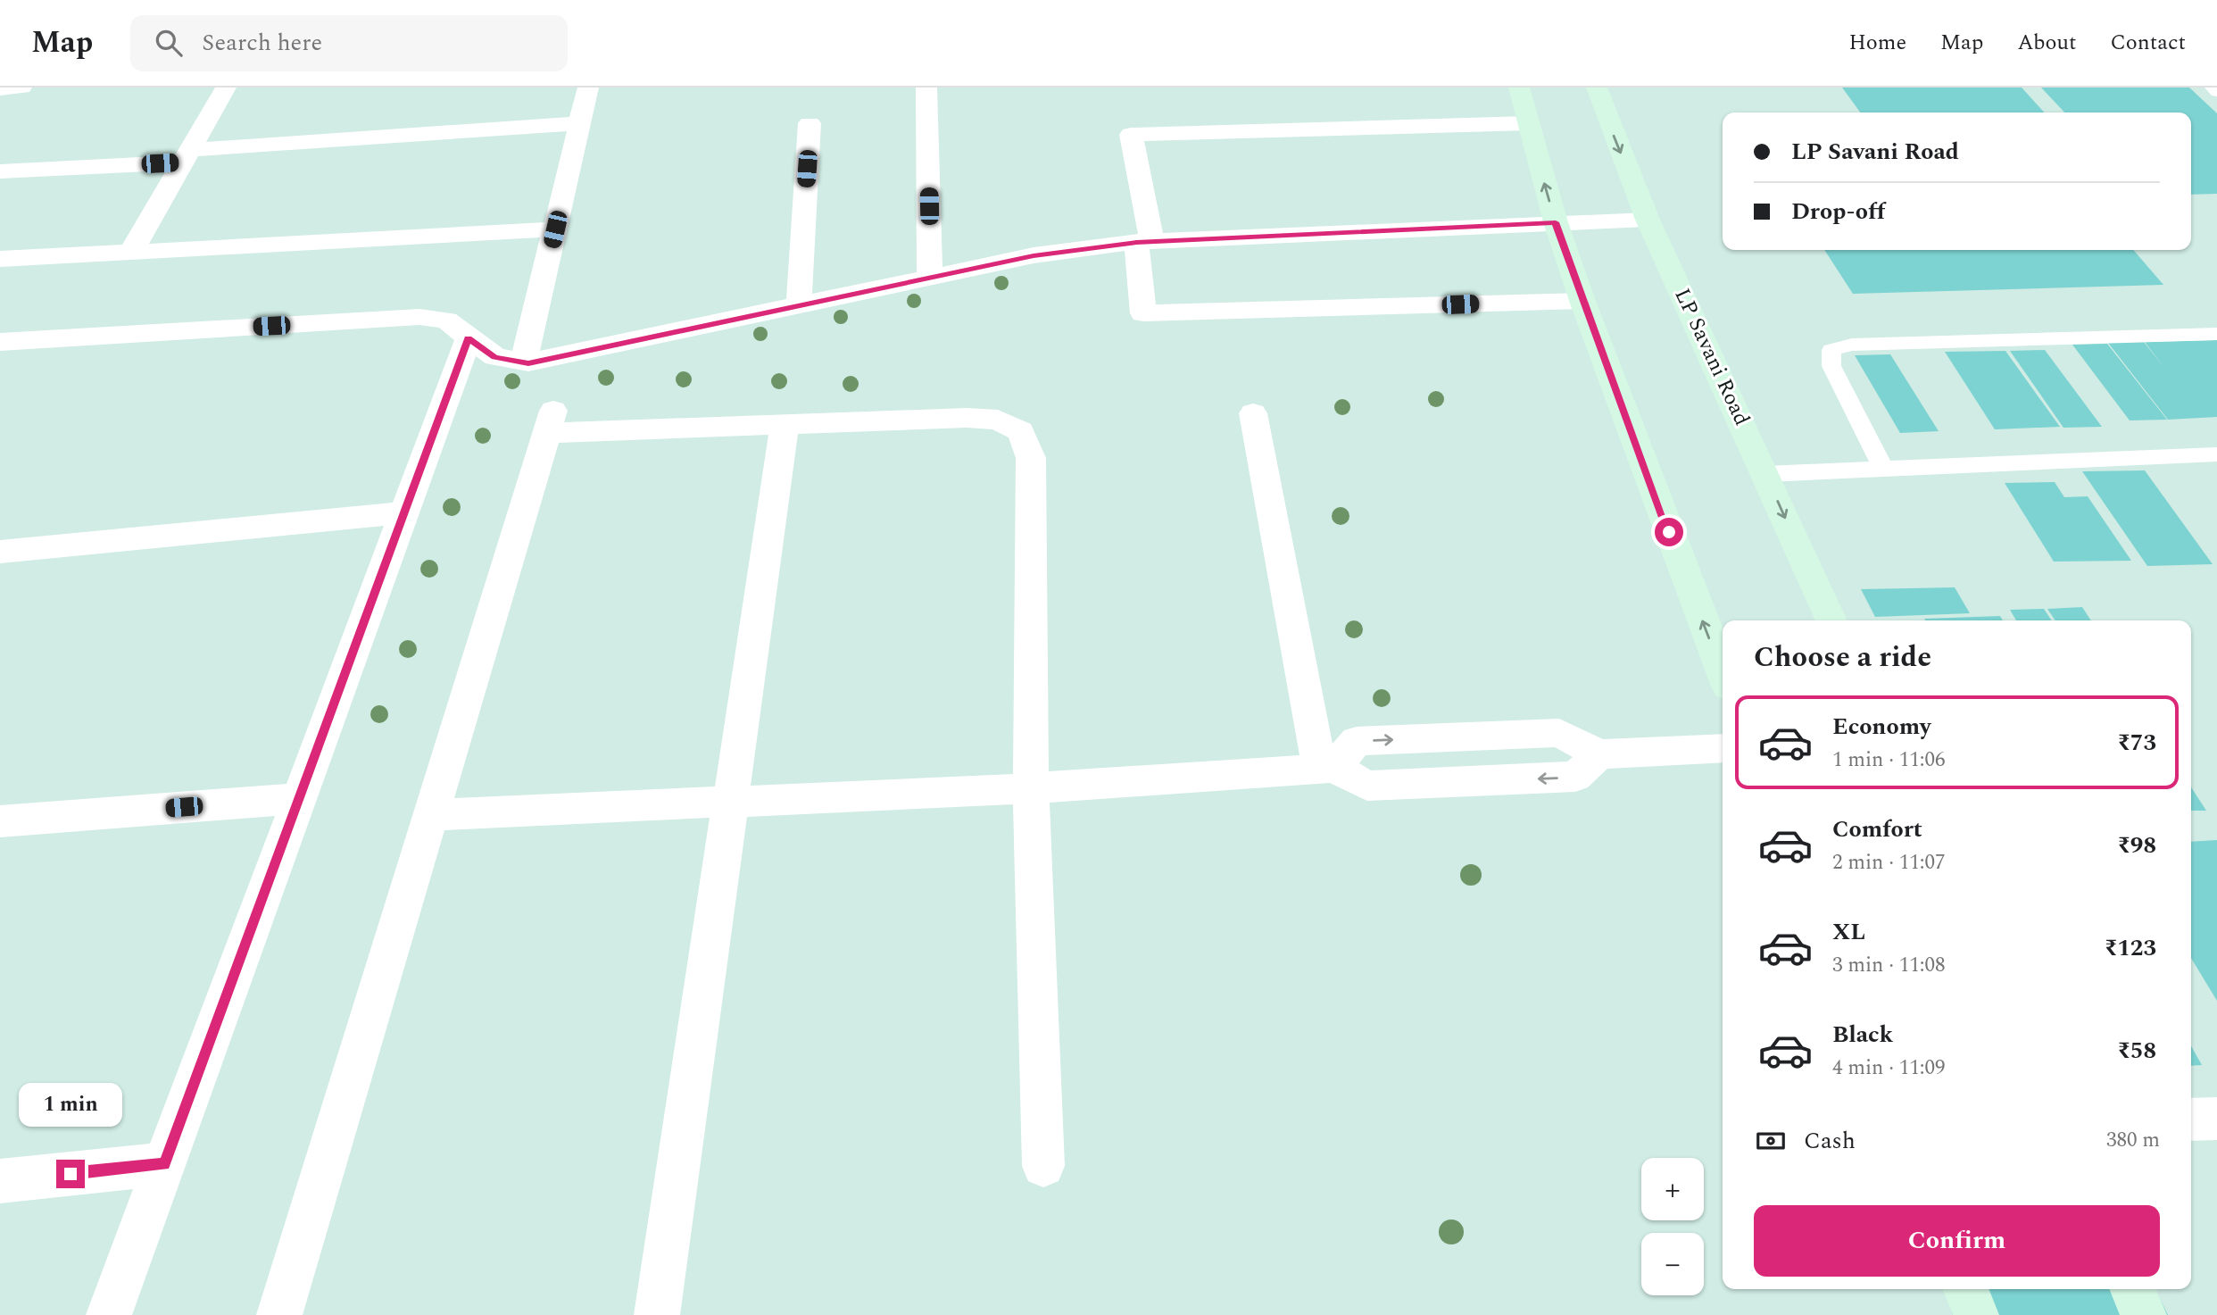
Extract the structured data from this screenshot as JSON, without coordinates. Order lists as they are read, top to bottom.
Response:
{
  "streets": {
    "main road": ["LP Savani Road"]
  },
  "page": {
    "header": "Map",
    "search": "Search here",
    "nav": [
      "Home",
      "Map",
      "About",
      "Contact"
    ],
    "banner": ["LP Savani Road", "Drop-off"],
    "heading": "Choose a ride",
    "list": [
      {
        "name": "Economy",
        "note": "1 min · 11:06",
        "value": "₹73"
      },
      {
        "name": "Comfort",
        "note": "2 min · 11:07",
        "value": "₹98"
      },
      {
        "name": "XL",
        "note": "3 min · 11:08",
        "value": "₹123"
      },
      {
        "name": "Black",
        "note": "4 min · 11:09",
        "value": "₹58"
      }
    ],
    "bubble": "1 min",
    "pay": ["Cash", "380 m"],
    "map_buttons": ["+", "−"],
    "buttons": "Confirm"
  }
}
